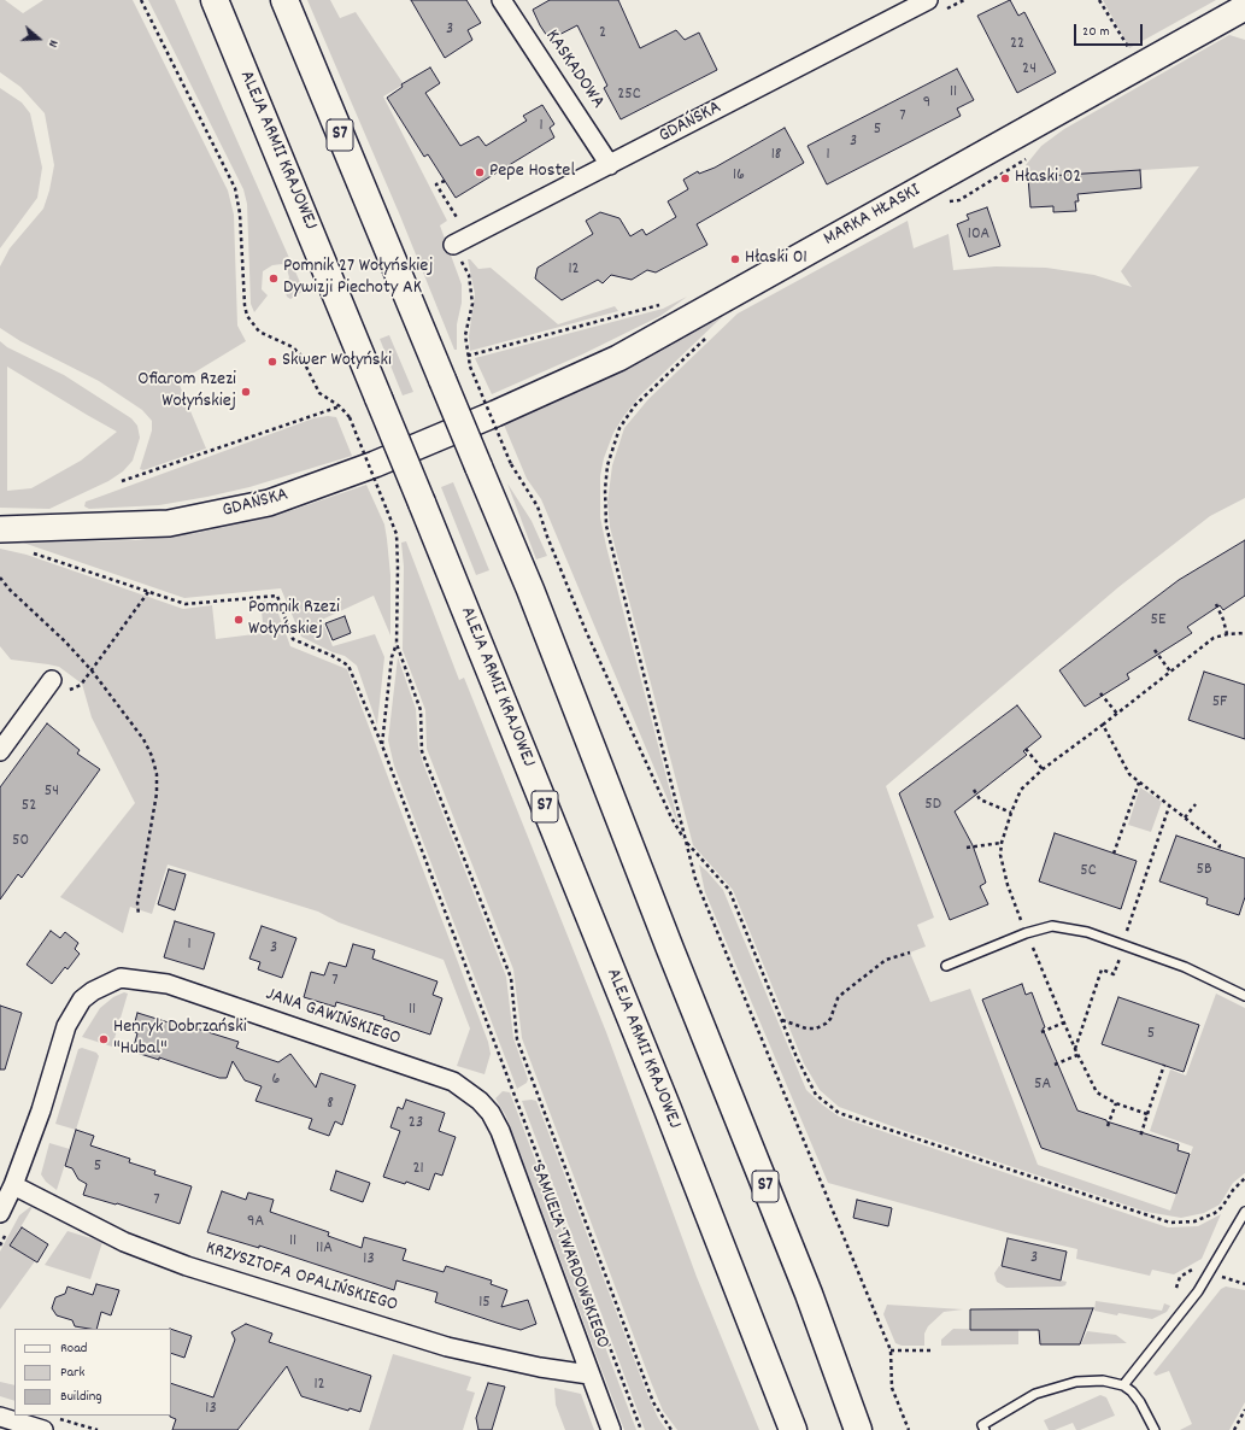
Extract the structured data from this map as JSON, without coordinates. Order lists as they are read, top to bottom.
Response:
{
  "streets": {
    "highway": ["S7", "ALEJA ARMII KRAJOWEJ"],
    "street": [
      "KASKADOWA",
      "GDAŃSKA",
      "MARKA HŁASKI",
      "JANA GAWIŃSKIEGO",
      "SAMUELA TWARDOWSKIEGO",
      "KRZYSZTOFA OPALIŃSKIEGO"
    ]
  },
  "crossings": [
    ["KASKADOWA", "GDAŃSKA"],
    ["GDAŃSKA", "MARKA HŁASKI"],
    ["JANA GAWIŃSKIEGO", "SAMUELA TWARDOWSKIEGO"],
    ["JANA GAWIŃSKIEGO", "KRZYSZTOFA OPALIŃSKIEGO"],
    ["SAMUELA TWARDOWSKIEGO", "KRZYSZTOFA OPALIŃSKIEGO"]
  ],
  "places": [
    "Pepe Hostel",
    "Hłaski 02",
    "Hłaski 01",
    "Pomnik 27 Wołyńskiej Dywizji Piechoty AK",
    "Skwer Wołyński",
    "Ofiarom Rzezi Wołyńskiej",
    "Pomnik Rzezi Wołyńskiej",
    "Henryk Dobrzański \"Hubal\""
  ],
  "house_numbers": [
    "3",
    "2",
    "22",
    "24",
    "11",
    "25C",
    "9",
    "7",
    "1",
    "5",
    "3",
    "18",
    "1",
    "16",
    "10A",
    "12",
    "5E",
    "5F",
    "54",
    "5D",
    "52",
    "50",
    "5B",
    "5C",
    "1",
    "3",
    "7",
    "11",
    "5",
    "6",
    "5A",
    "8",
    "23",
    "5",
    "21",
    "7",
    "9A",
    "11",
    "11A",
    "3",
    "13",
    "15",
    "12",
    "13"
  ],
  "legend": ["Road", "Park", "Building"],
  "scale_bar": "20 m",
  "north": "right"
}
